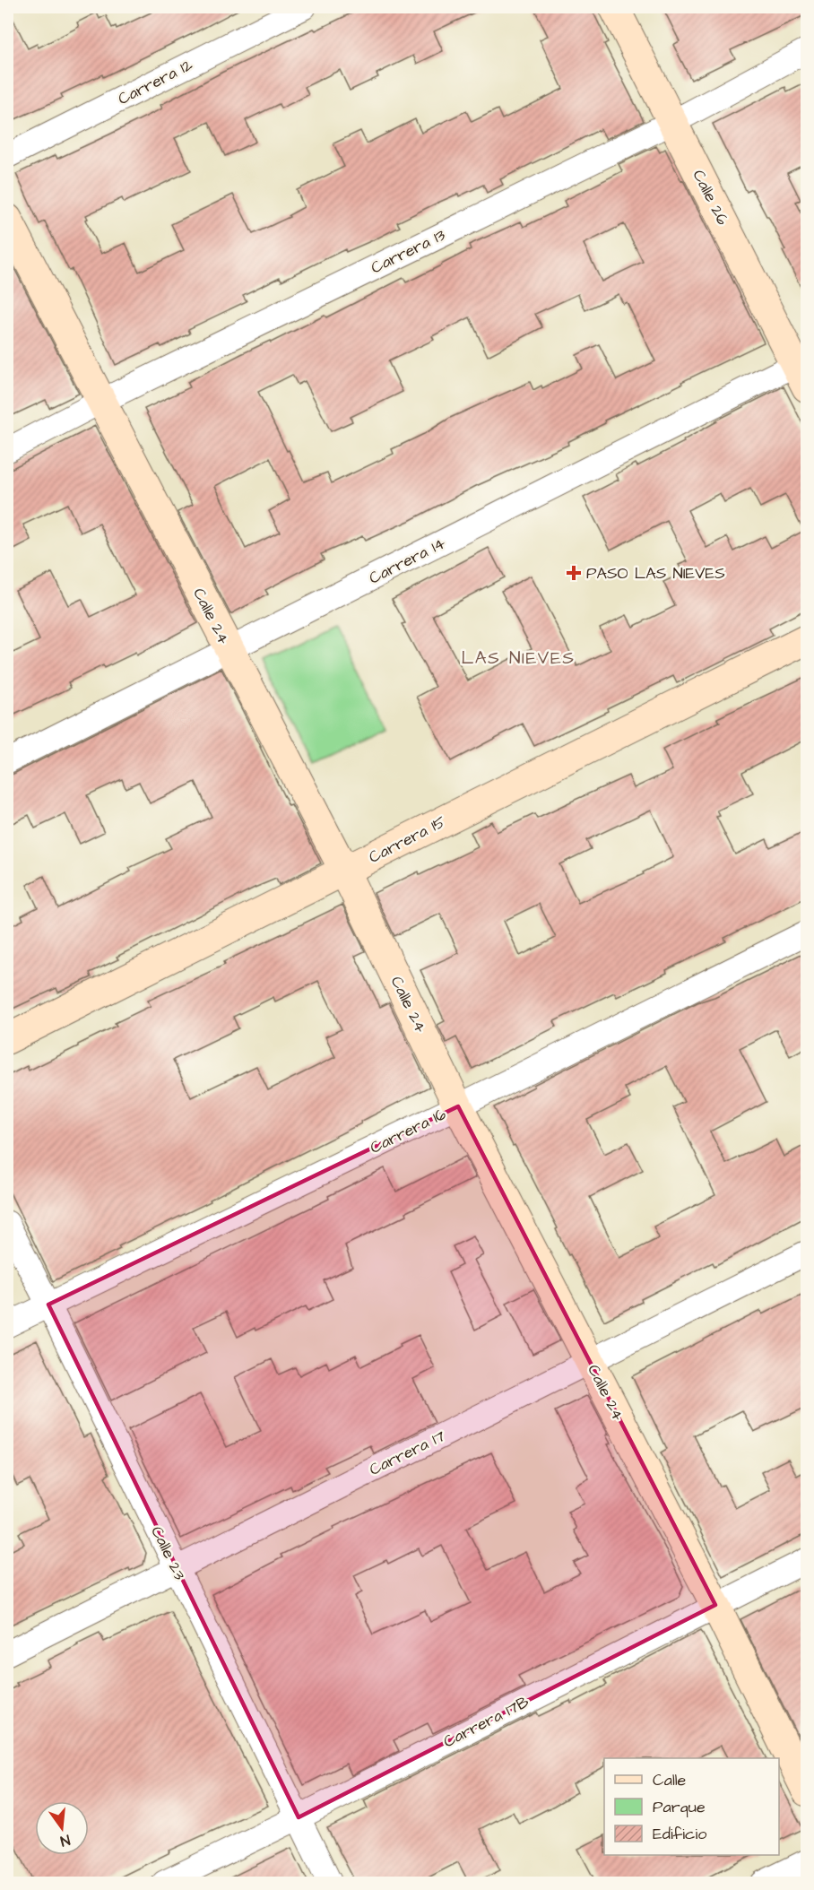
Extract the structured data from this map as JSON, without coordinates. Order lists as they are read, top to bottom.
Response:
{
  "streets": {
    "street": [
      "Carrera 12",
      "Calle 26",
      "Carrera 13",
      "Carrera 14",
      "Calle 24",
      "Carrera 15",
      "Carrera 16",
      "Carrera 17",
      "Calle 23",
      "Carrera 17B"
    ]
  },
  "crossings": [
    ["Calle 26", "Carrera 13"],
    ["Calle 26", "Carrera 14"],
    ["Carrera 13", "Calle 24"],
    ["Carrera 14", "Calle 24"],
    ["Calle 24", "Carrera 15"],
    ["Calle 24", "Carrera 16"],
    ["Calle 24", "Carrera 17"],
    ["Calle 24", "Carrera 17B"],
    ["Carrera 16", "Calle 23"],
    ["Carrera 17", "Calle 23"],
    ["Calle 23", "Carrera 17B"]
  ],
  "districts": ["LAS NIEVES"],
  "places": {
    "health": ["PASO LAS NIEVES"]
  },
  "legend": ["Calle", "Parque", "Edificio"],
  "north": "bottom"
}
